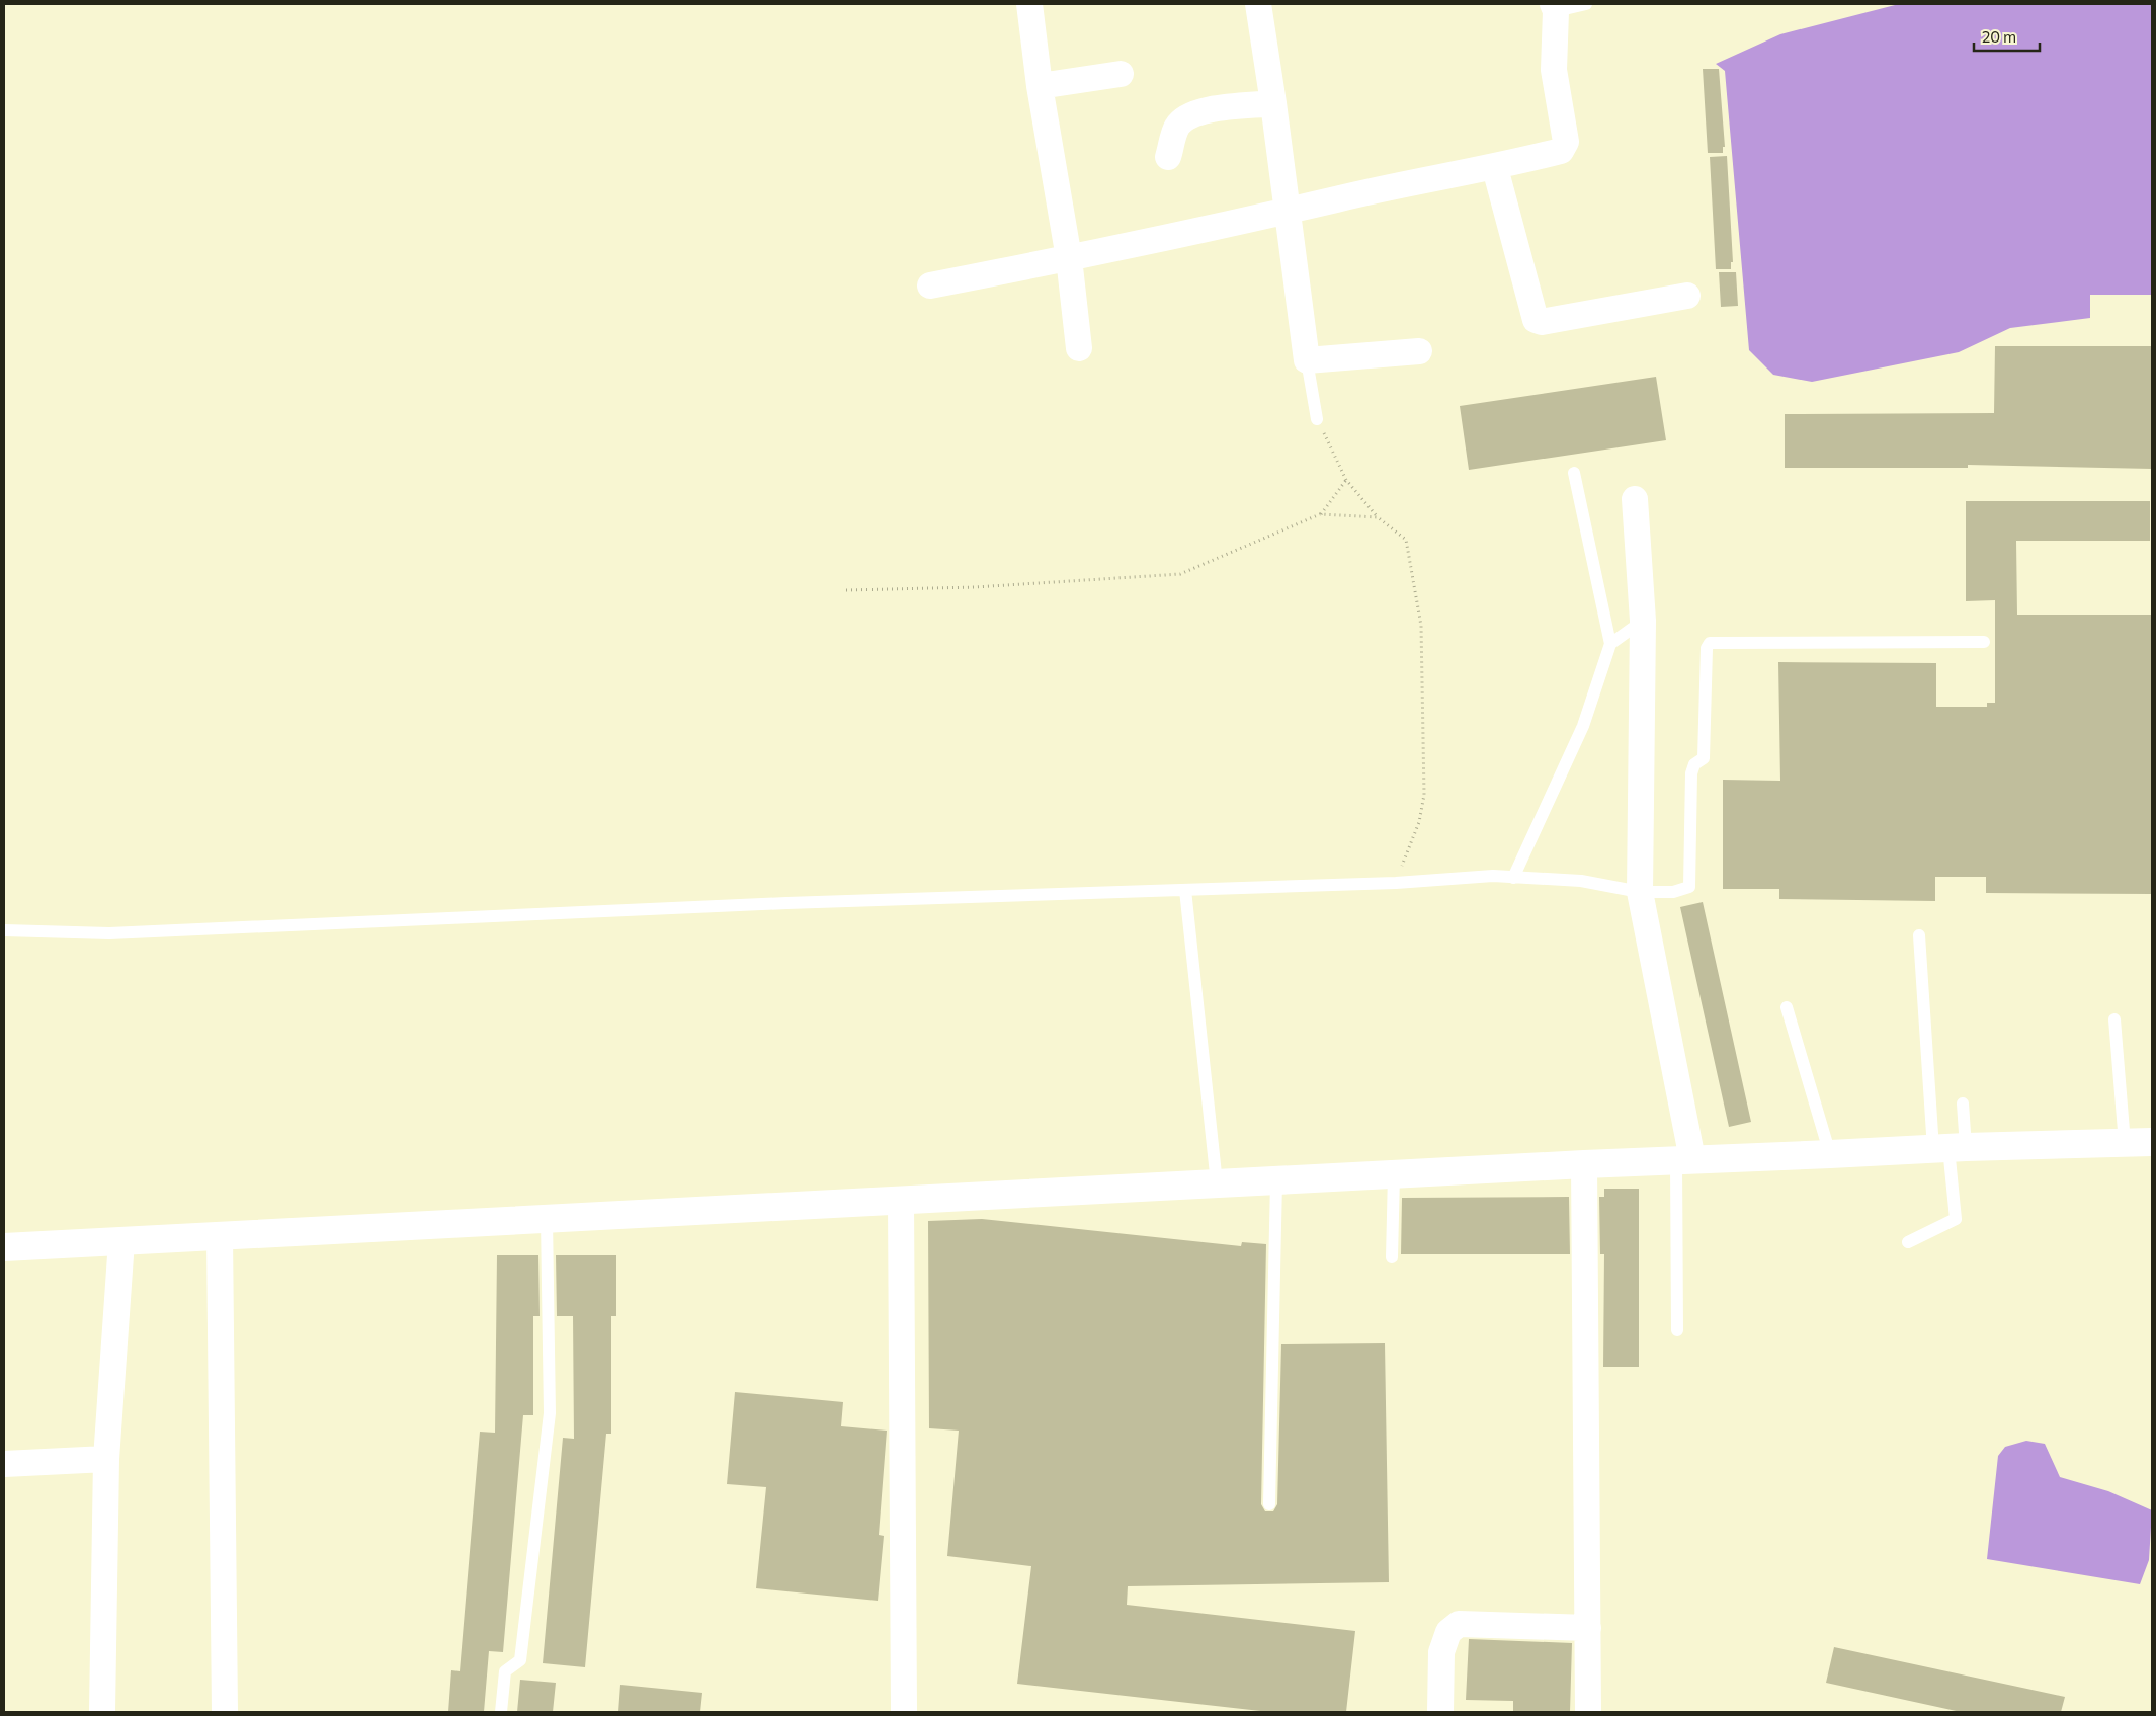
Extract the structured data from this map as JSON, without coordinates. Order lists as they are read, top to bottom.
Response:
{
  "scale_bar": "20 m"
}
